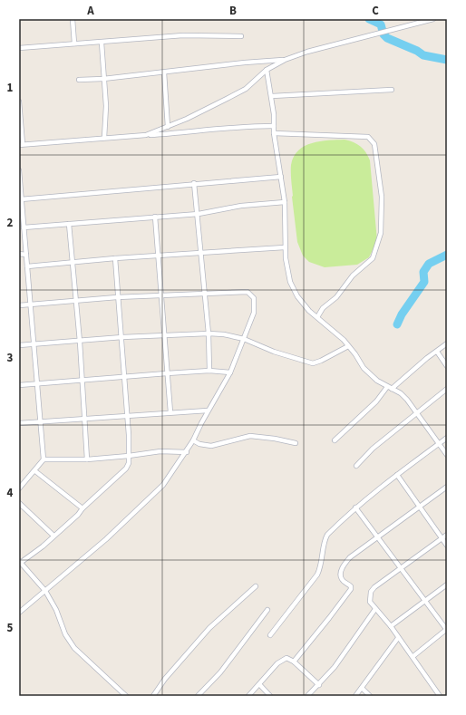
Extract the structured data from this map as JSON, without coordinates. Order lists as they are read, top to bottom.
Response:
{
  "grid": {
    "columns": ["A", "B", "C"],
    "rows": [
      "1",
      "2",
      "3",
      "4",
      "5"
    ]
  }
}
